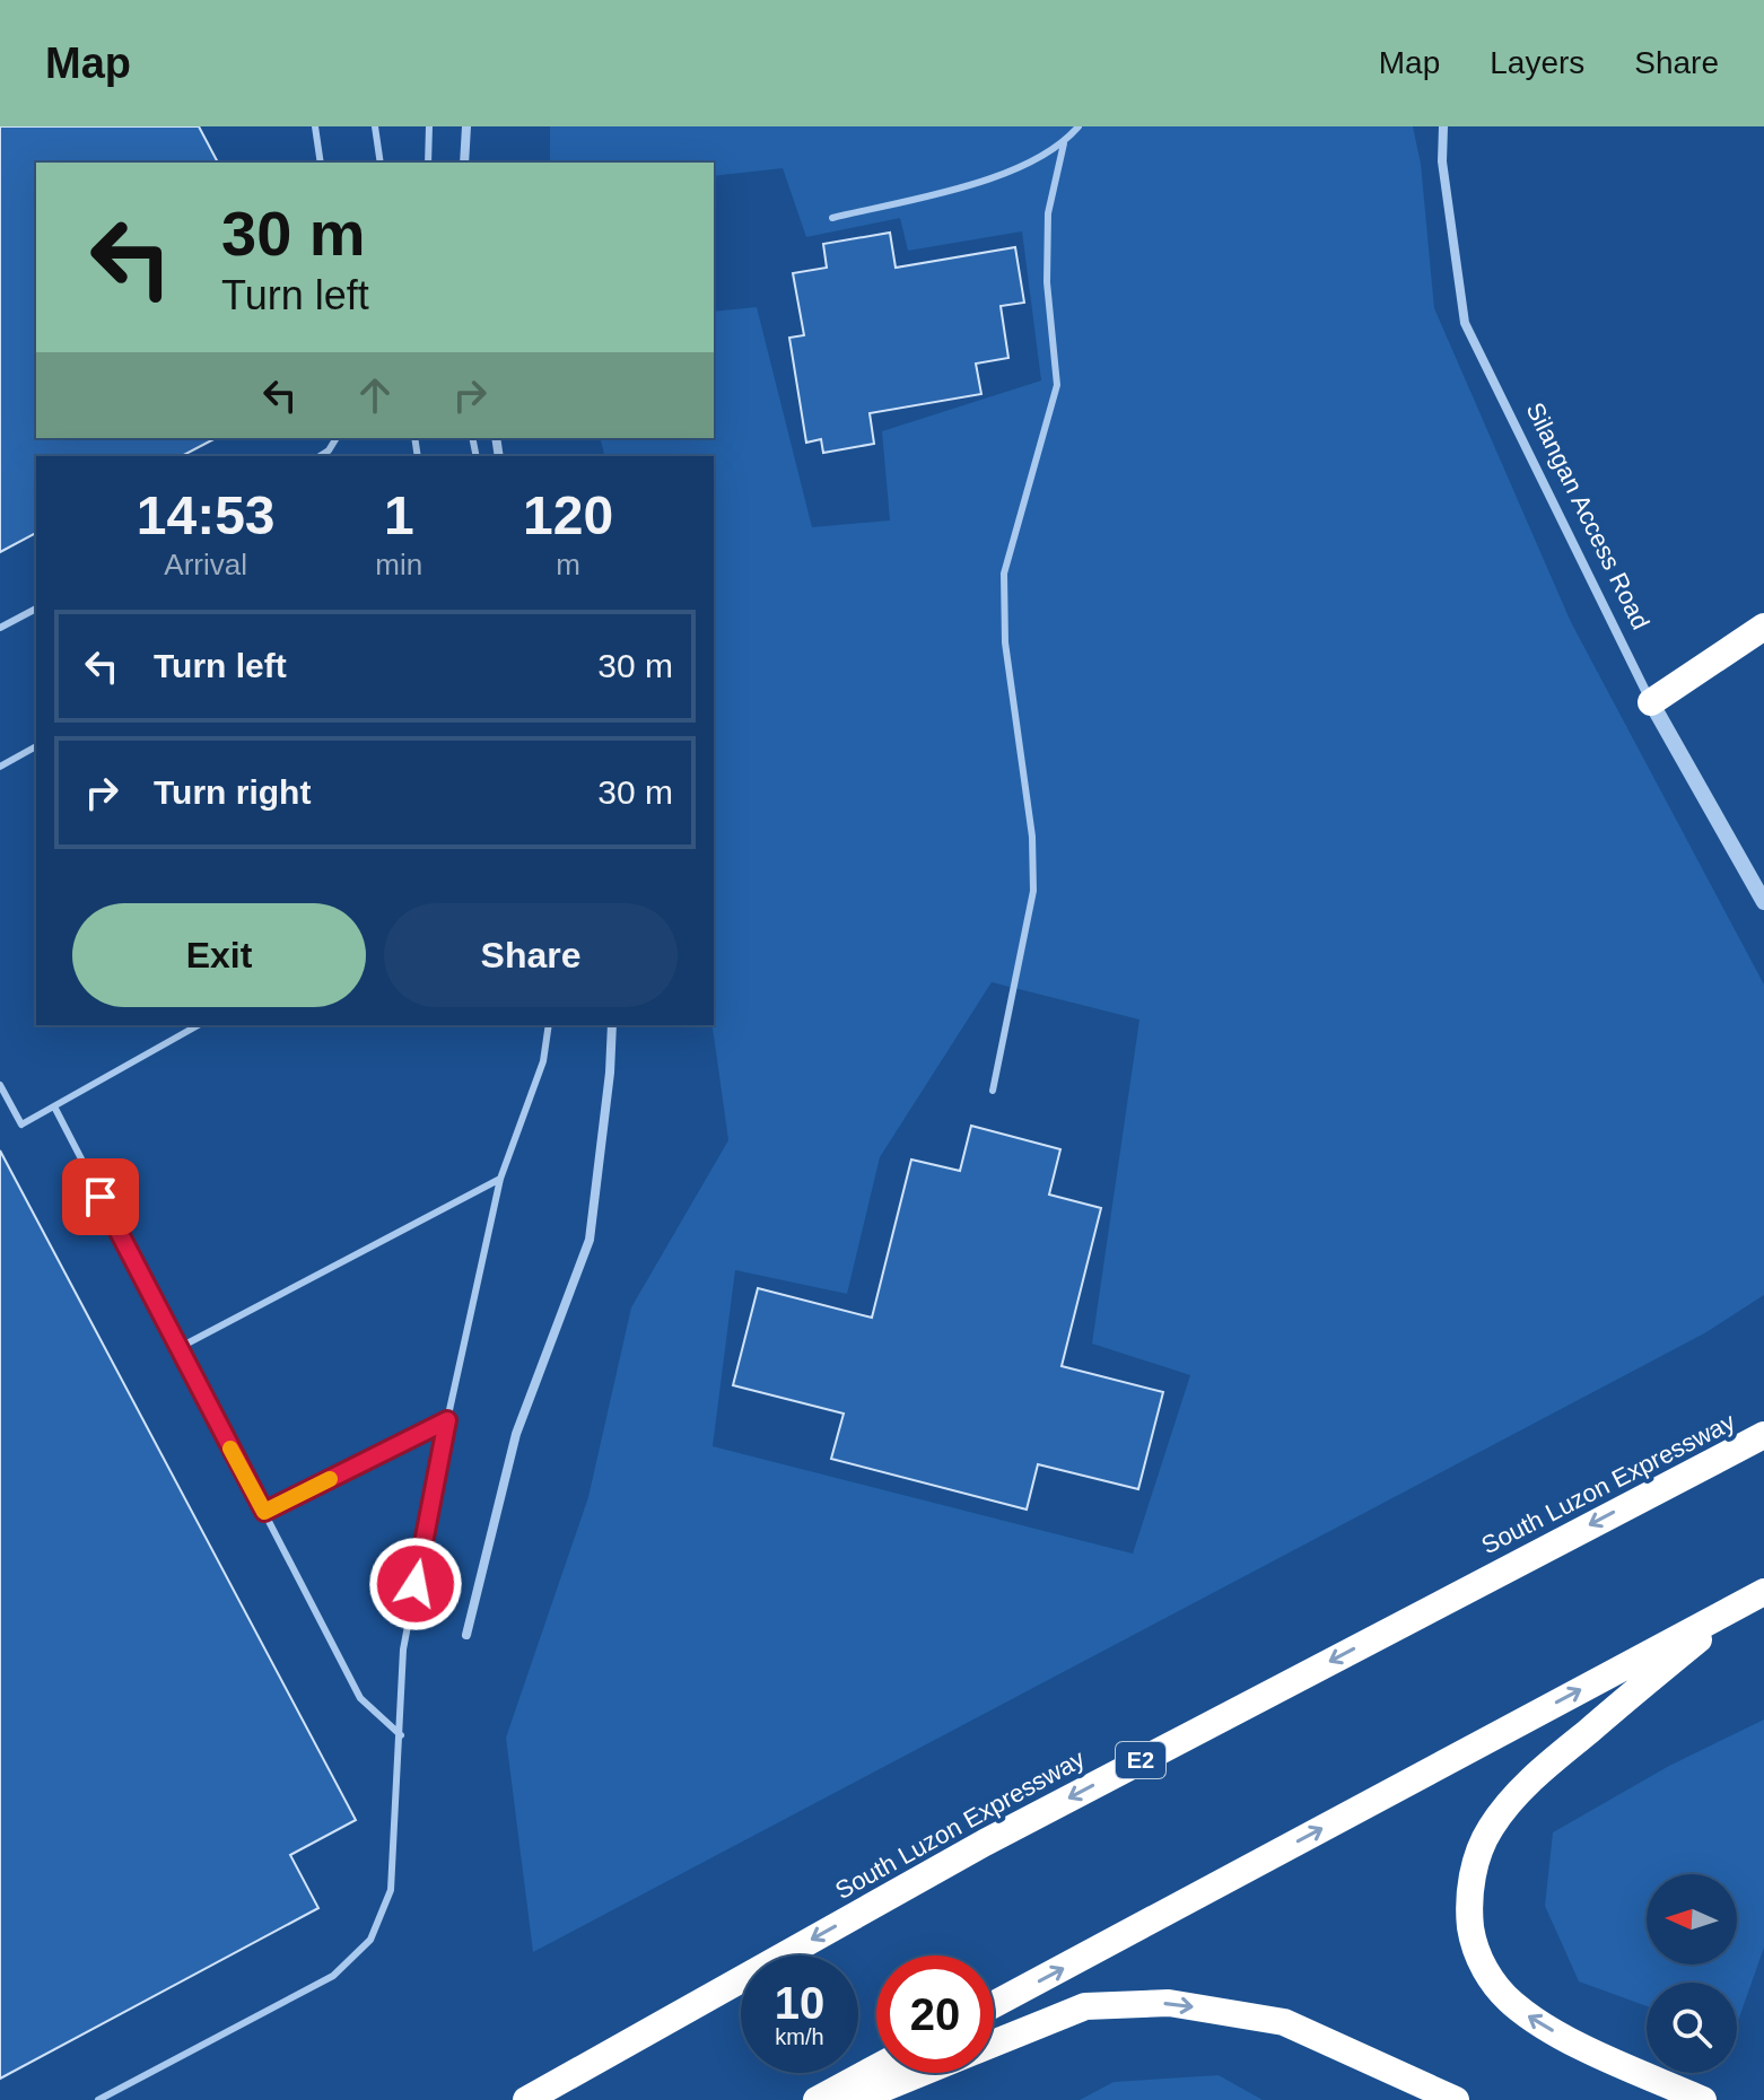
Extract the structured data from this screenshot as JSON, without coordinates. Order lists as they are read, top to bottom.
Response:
{
  "streets": {
    "highway": ["South Luzon Expressway", "E2"],
    "street": ["Silangan Access Road"]
  },
  "north": "left",
  "page": {
    "header": "Map",
    "nav": ["Map", "Layers", "Share"],
    "turn": ["30 m", "Turn left"],
    "eta": [
      "14:53",
      "Arrival",
      "1",
      "min",
      "120",
      "m"
    ],
    "list": [
      {
        "name": "Turn left",
        "value": "30 m"
      },
      {
        "name": "Turn right",
        "value": "30 m"
      }
    ],
    "buttons": ["Exit", "Share"],
    "speed": "10 km/h",
    "limit": "20"
  }
}
